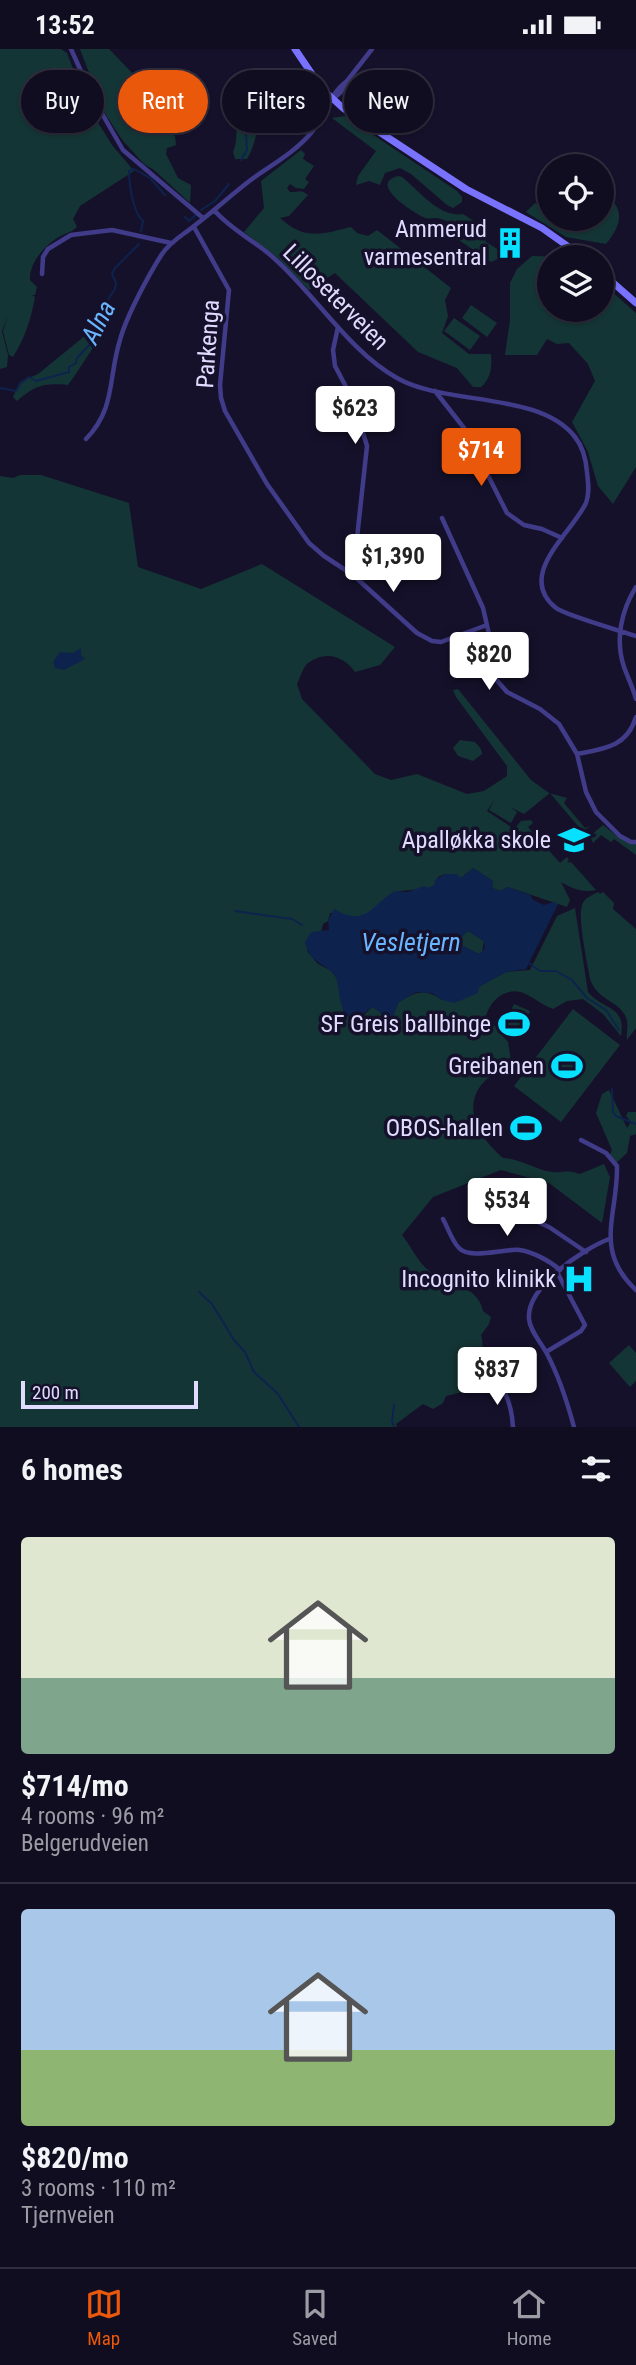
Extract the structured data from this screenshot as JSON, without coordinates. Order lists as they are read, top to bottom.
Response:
{
  "streets": {
    "street": ["Lilloseterveien", "Parkenga"]
  },
  "water": ["Alna", "Vesletjern"],
  "places": {
    "building": ["Ammerud varmesentral"],
    "school or university": ["Apalløkka skole"],
    "sports": ["SF Greis ballbinge", "Greibanen", "OBOS-hallen"],
    "hospital": ["Incognito klinikk"]
  },
  "scale_bar": "200 m",
  "page": {
    "status": "13:52",
    "chip": [
      "Buy",
      "Rent",
      "Filters",
      "New"
    ],
    "price": [
      "$623",
      "$714",
      "$1,390",
      "$820",
      "$534",
      "$837"
    ],
    "scale": "200 m",
    "heading": "6 homes",
    "list": [
      {
        "name": "$714/mo",
        "note": "4 rooms · 96 m² · Belgerudveien"
      },
      {
        "name": "$820/mo",
        "note": "3 rooms · 110 m² · Tjernveien"
      }
    ],
    "tabs": ["Map", "Saved", "Home"]
  }
}
